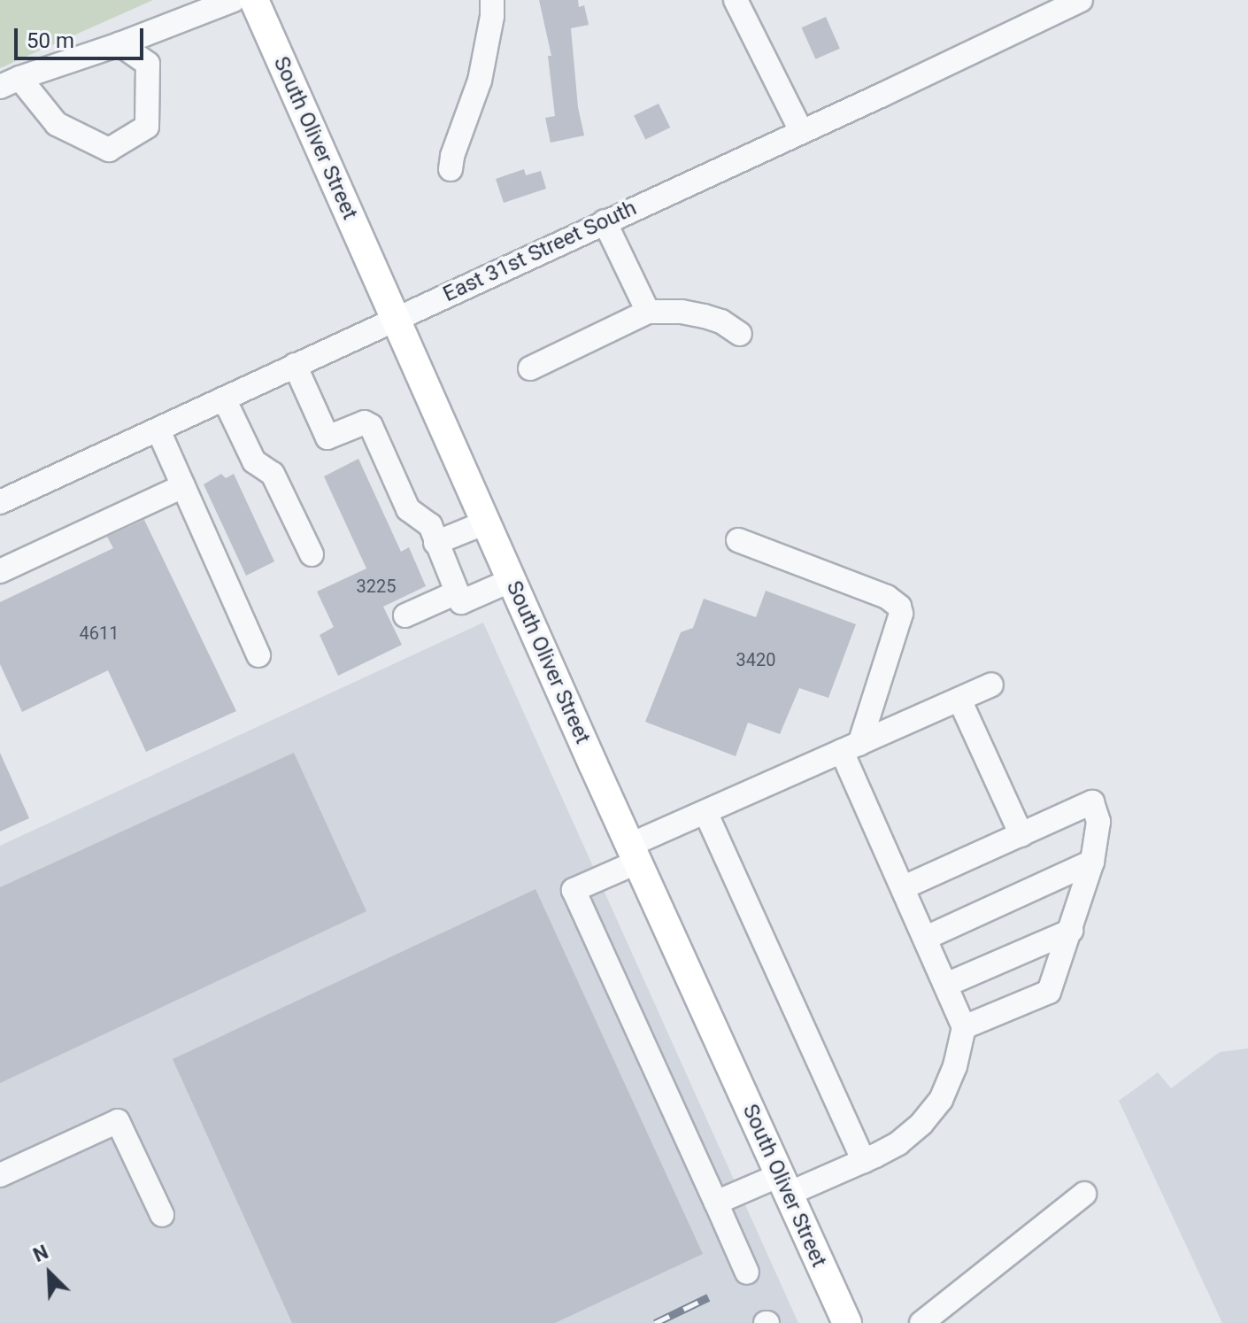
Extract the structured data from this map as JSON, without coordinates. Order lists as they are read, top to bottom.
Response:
{
  "streets": {
    "main road": ["South Oliver Street"],
    "street": ["East 31st Street South"]
  },
  "crossings": [
    ["South Oliver Street", "East 31st Street South"]
  ],
  "house_numbers": ["3225", "4611", "3420"],
  "scale_bar": "50 m",
  "north": "top left"
}
